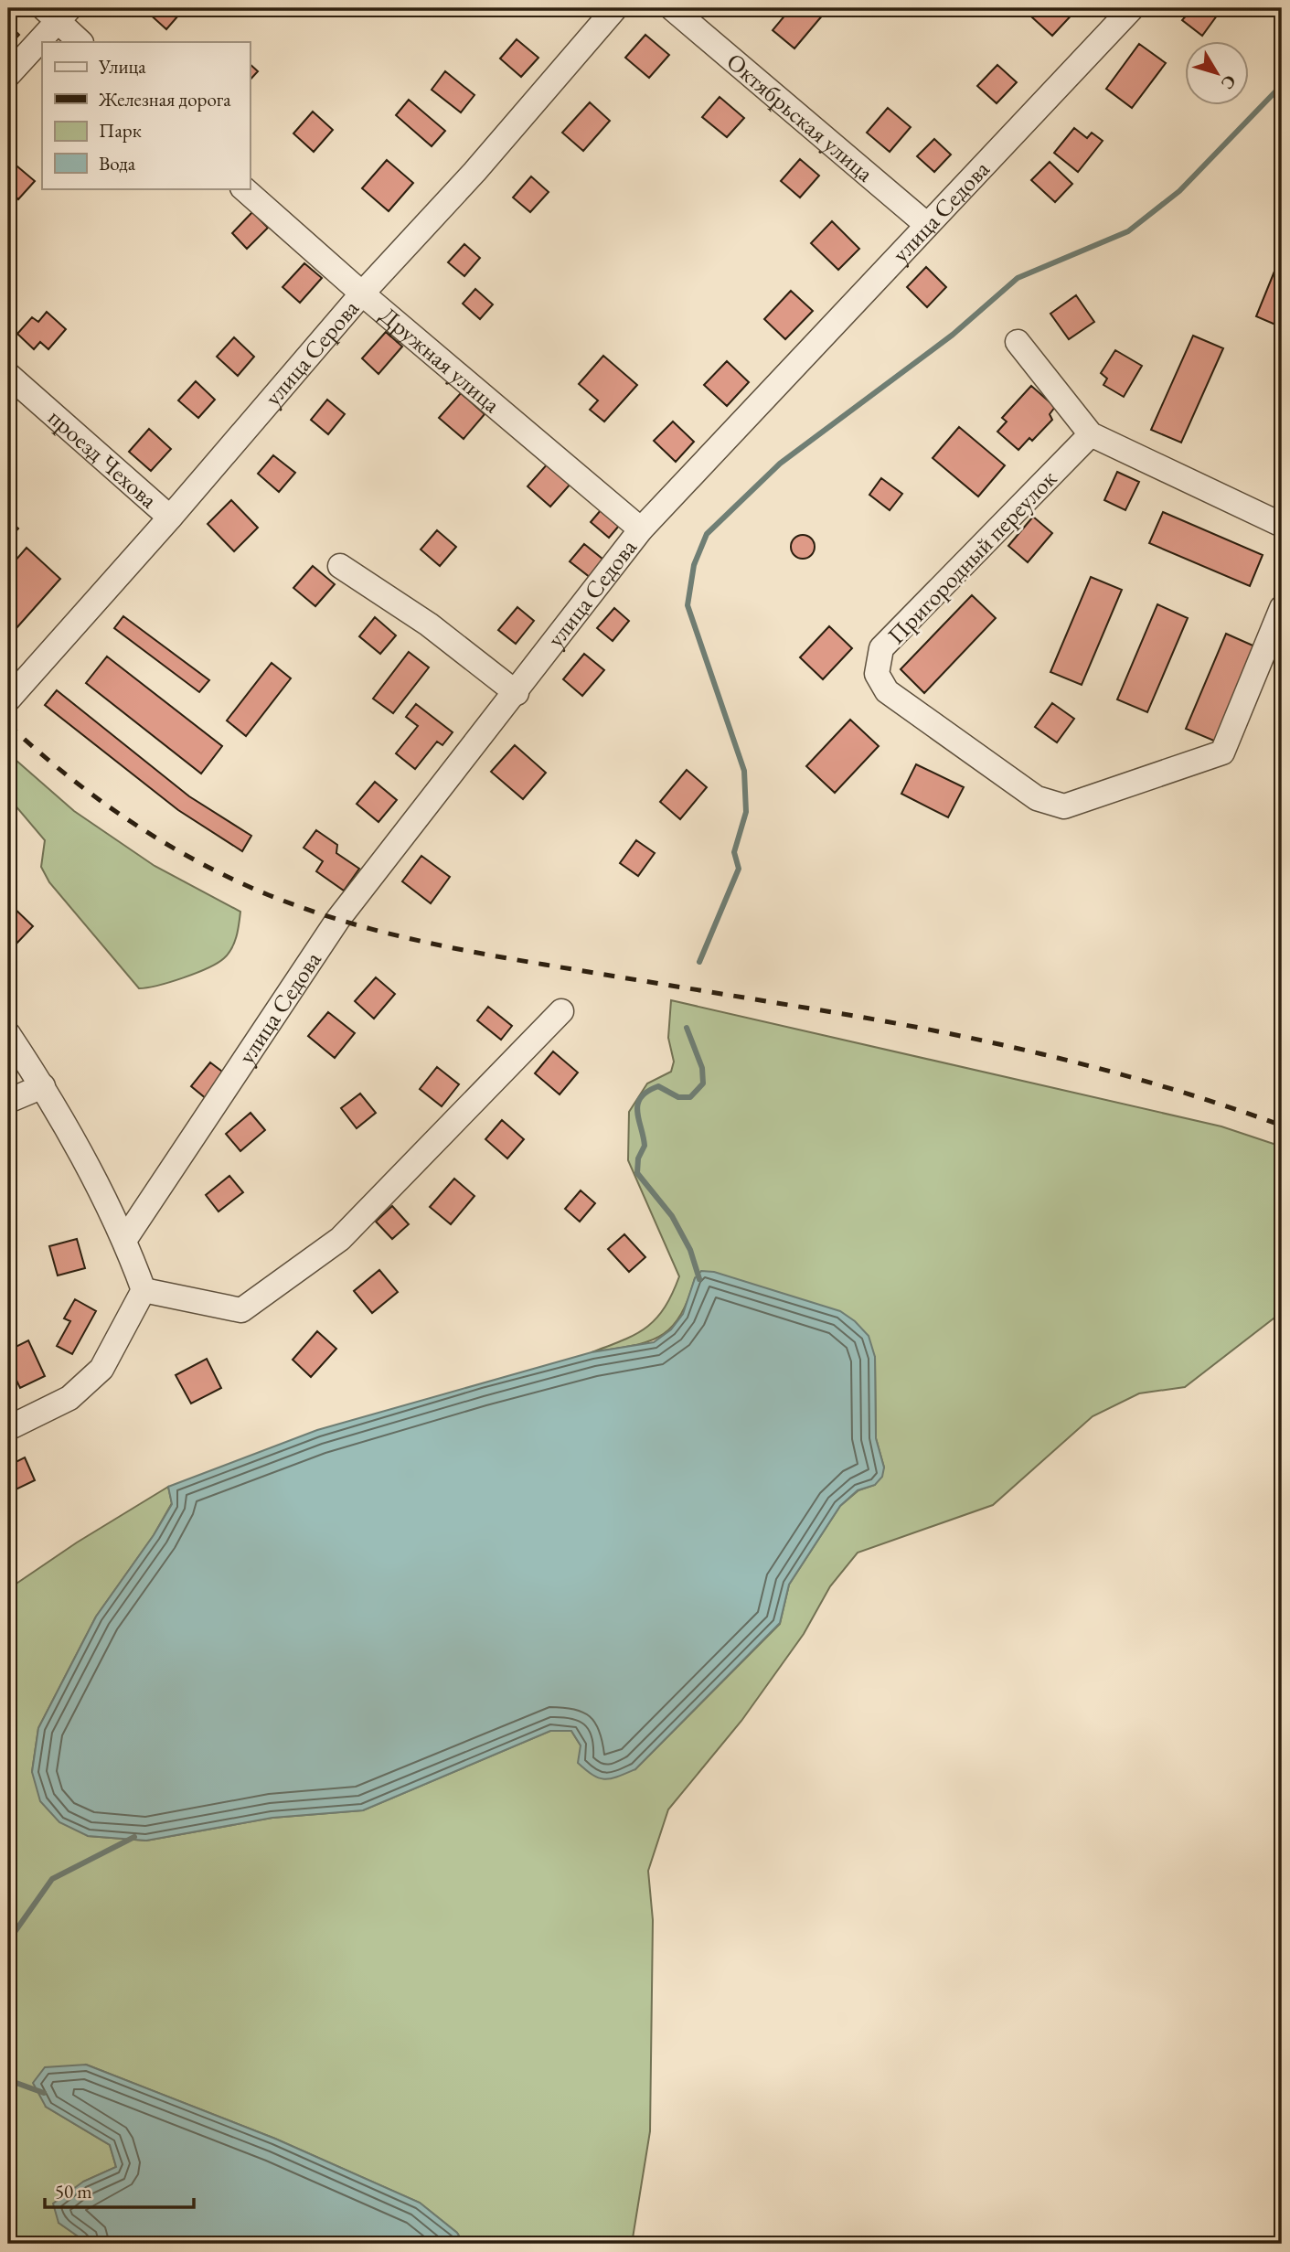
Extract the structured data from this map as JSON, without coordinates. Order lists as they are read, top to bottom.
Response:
{
  "streets": {
    "street": [
      "Октябрьская улица",
      "улица Седова",
      "улица Серова",
      "Дружная улица",
      "проезд Чехова",
      "Пригородный переулок"
    ]
  },
  "crossings": [
    ["Октябрьская улица", "улица Седова"],
    ["улица Седова", "Дружная улица"],
    ["улица Серова", "Дружная улица"],
    ["улица Серова", "проезд Чехова"]
  ],
  "legend": [
    "Улица",
    "Железная дорога",
    "Парк",
    "Вода"
  ],
  "scale_bar": "50 m",
  "north": "bottom right"
}
